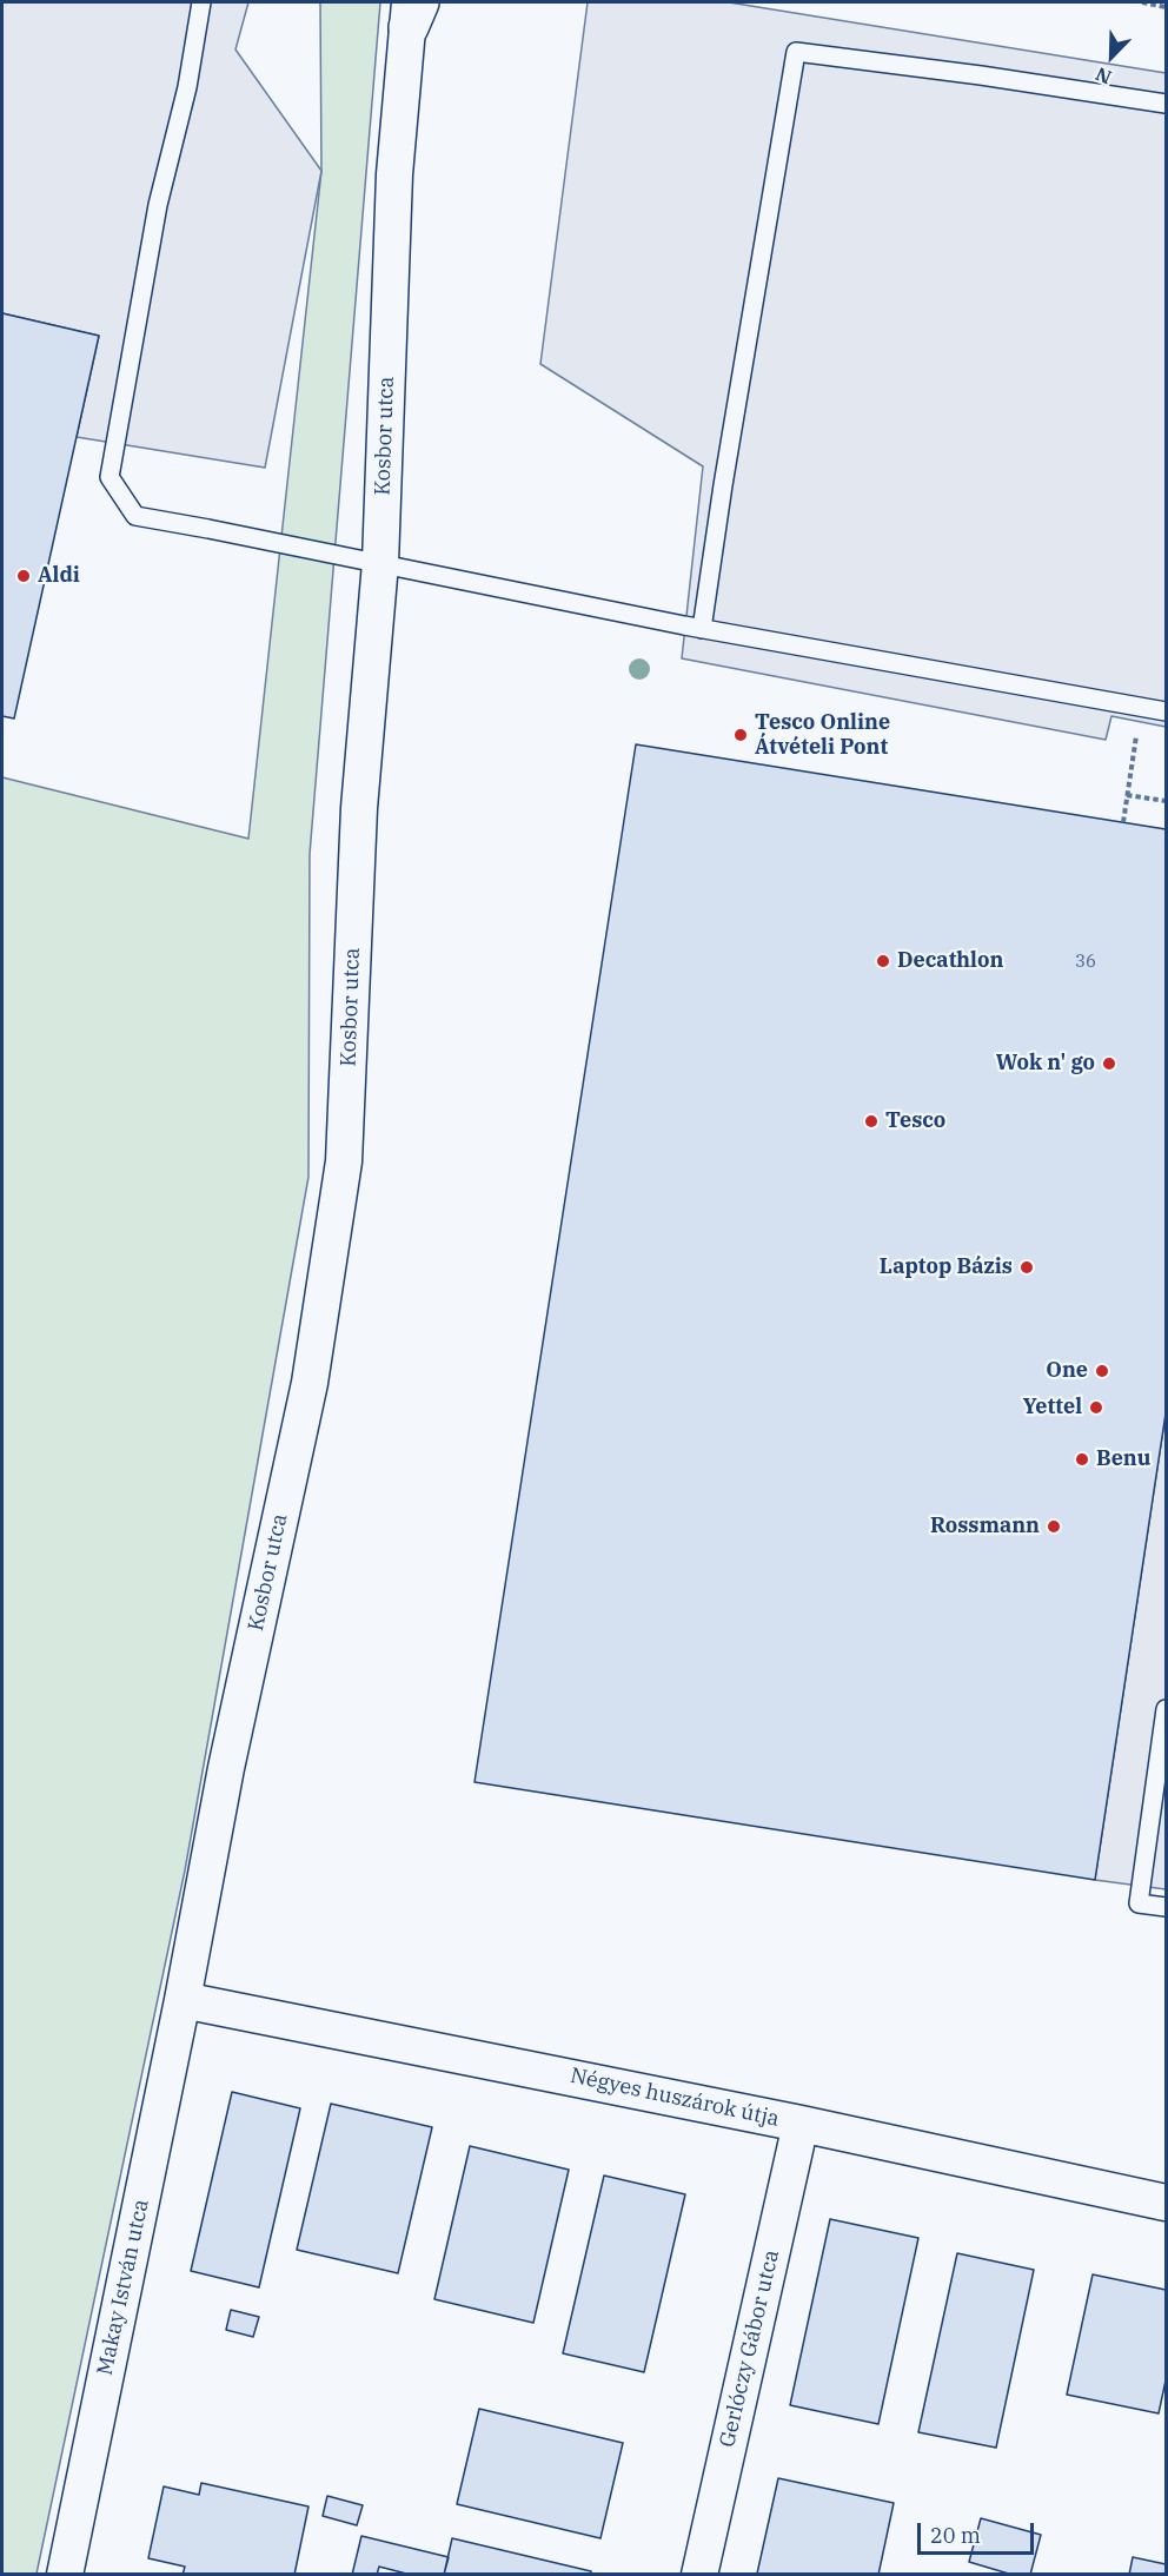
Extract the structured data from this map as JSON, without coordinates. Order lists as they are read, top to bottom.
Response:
{
  "streets": {
    "street": [
      "Kosbor utca",
      "Négyes huszárok útja",
      "Makay István utca",
      "Gerlóczy Gábor utca"
    ]
  },
  "crossings": [
    ["Kosbor utca", "Négyes huszárok útja"],
    ["Kosbor utca", "Makay István utca"],
    ["Négyes huszárok útja", "Makay István utca"],
    ["Négyes huszárok útja", "Gerlóczy Gábor utca"]
  ],
  "places": [
    "Aldi",
    "Tesco Online Átvételi Pont",
    "Decathlon",
    "Wok n' go",
    "Tesco",
    "Laptop Bázis",
    "One",
    "Yettel",
    "Benu",
    "Rossmann"
  ],
  "house_numbers": ["36"],
  "scale_bar": "20 m",
  "north": "bottom left"
}
